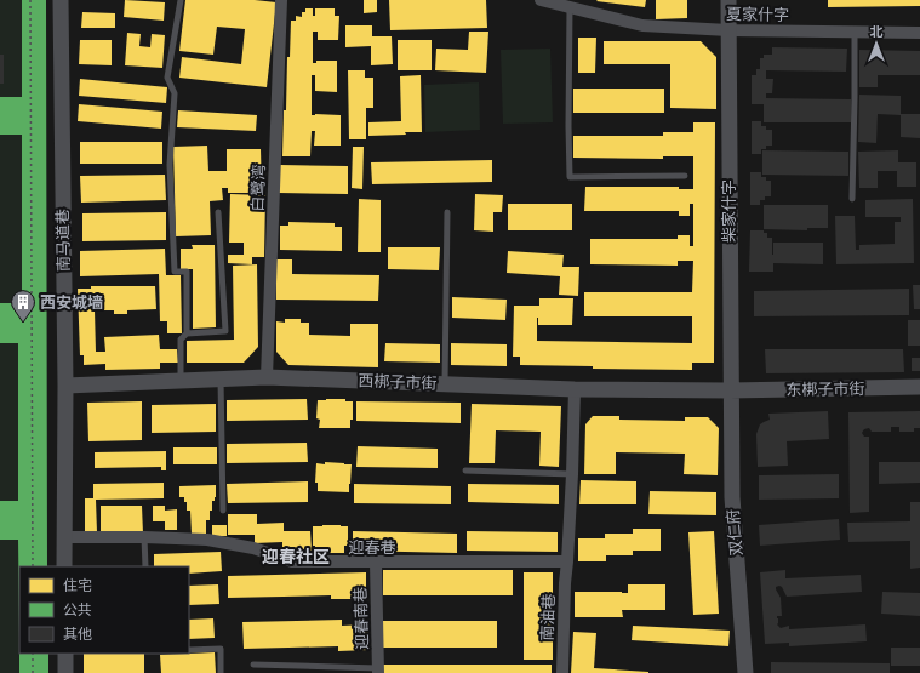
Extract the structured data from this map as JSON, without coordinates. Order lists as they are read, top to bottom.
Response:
{
  "streets": {
    "street": [
      "夏家什字",
      "白鹭湾",
      "柴家什字",
      "南马道巷",
      "西梆子市街",
      "东梆子市街",
      "双仁府",
      "迎春巷",
      "南油巷",
      "迎春南巷"
    ]
  },
  "crossings": [
    ["夏家什字", "柴家什字"],
    ["白鹭湾", "西梆子市街"],
    ["柴家什字", "西梆子市街"],
    ["柴家什字", "东梆子市街"],
    ["柴家什字", "双仁府"],
    ["南马道巷", "西梆子市街"],
    ["南马道巷", "迎春巷"],
    ["西梆子市街", "东梆子市街"],
    ["西梆子市街", "双仁府"],
    ["西梆子市街", "南油巷"],
    ["东梆子市街", "双仁府"],
    ["迎春巷", "南油巷"],
    ["迎春巷", "迎春南巷"]
  ],
  "districts": ["迎春社区"],
  "places": {
    "building": ["西安城墙"]
  },
  "legend": ["住宅", "公共", "其他"],
  "north": "top"
}
